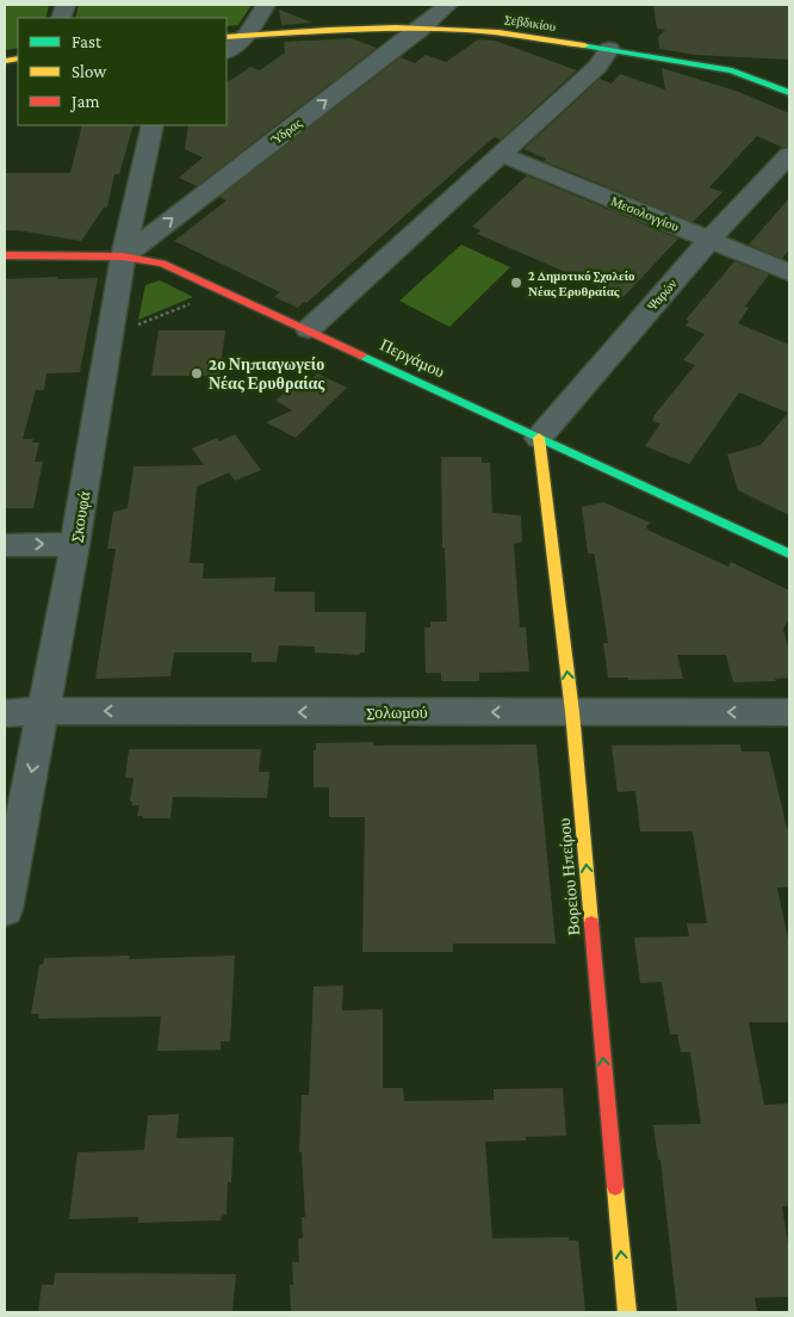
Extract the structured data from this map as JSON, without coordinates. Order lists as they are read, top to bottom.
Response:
{
  "streets": {
    "street": [
      "Σεβδικίου",
      "Ύδρας",
      "Μεσολογγίου",
      "Ψαρών",
      "Περγάμου",
      "Σκουφά",
      "Σολωμού",
      "Βορείου Ηπείρου"
    ]
  },
  "crossings": [
    ["Σεβδικίου", "Ύδρας"],
    ["Ύδρας", "Περγάμου"],
    ["Ύδρας", "Σκουφά"],
    ["Μεσολογγίου", "Ψαρών"],
    ["Ψαρών", "Περγάμου"],
    ["Ψαρών", "Βορείου Ηπείρου"],
    ["Περγάμου", "Σκουφά"],
    ["Περγάμου", "Βορείου Ηπείρου"],
    ["Σκουφά", "Σολωμού"],
    ["Σολωμού", "Βορείου Ηπείρου"]
  ],
  "one_way": ["Σολωμού", "Βορείου Ηπείρου"],
  "places": ["2 Δημοτικό Σχολείο Νέας Ερυθραίας", "2ο Νηπιαγωγείο Νέας Ερυθραίας"],
  "legend": ["Fast", "Slow", "Jam"]
}
